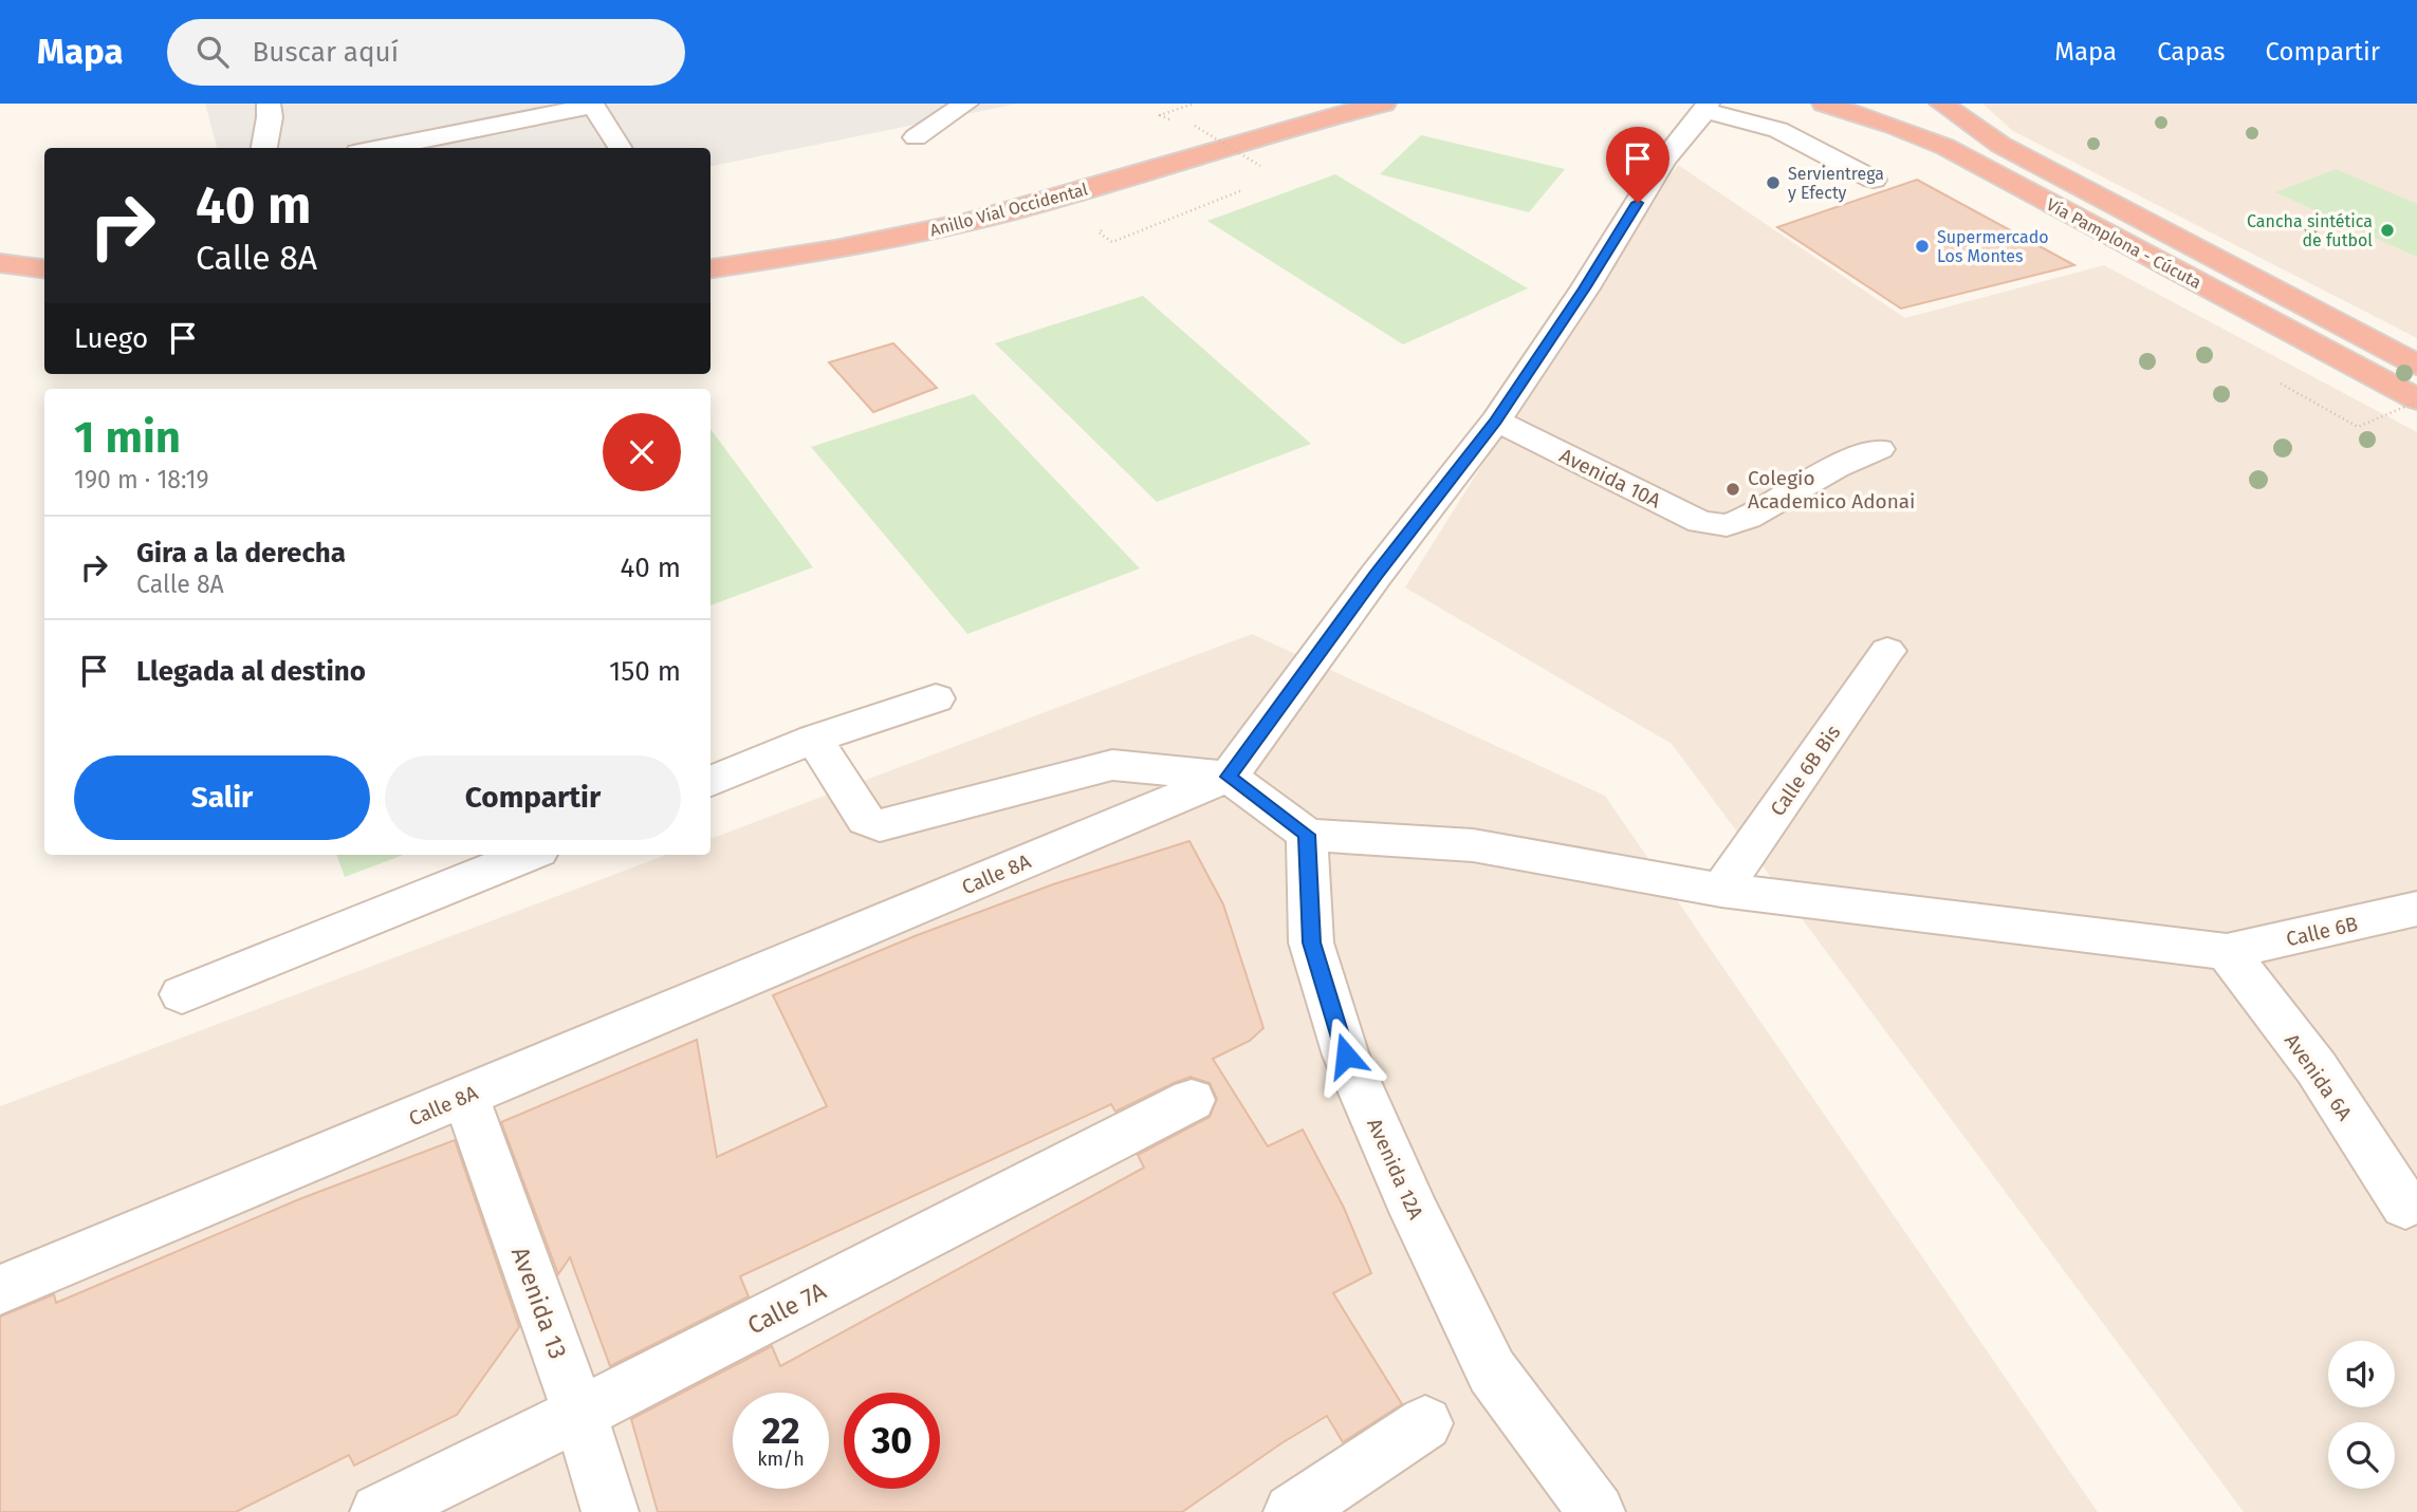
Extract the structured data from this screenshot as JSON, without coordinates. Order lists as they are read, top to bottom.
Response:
{
  "streets": {
    "highway": ["Anillo Vial Occidental", "Vía Pamplona - Cúcuta"],
    "street": [
      "Avenida 10A",
      "Calle 6B Bis",
      "Calle 8A",
      "Calle 6B",
      "Avenida 6A",
      "Avenida 12A",
      "Avenida 13",
      "Calle 7A"
    ]
  },
  "crossings": [
    ["Calle 6B Bis", "Calle 6B"],
    ["Calle 8A", "Avenida 13"],
    ["Calle 6B", "Avenida 6A"],
    ["Calle 6B", "Avenida 12A"],
    ["Avenida 13", "Calle 7A"]
  ],
  "places": [
    "Servientrega y Efecty",
    "Cancha sintética de futbol",
    "Supermercado Los Montes",
    "Colegio Academico Adonai"
  ],
  "page": {
    "header": "Mapa",
    "search": "Buscar aquí",
    "nav": ["Mapa", "Capas", "Compartir"],
    "turn": ["40 m", "Calle 8A"],
    "then": "Luego",
    "heading": ["1 min", "190 m · 18:19"],
    "list": [
      {
        "name": "Gira a la derecha",
        "note": "Calle 8A",
        "value": "40 m"
      },
      {
        "name": "Llegada al destino",
        "value": "150 m"
      }
    ],
    "buttons": ["Salir", "Compartir"],
    "speed": "22 km/h",
    "limit": "30"
  }
}
